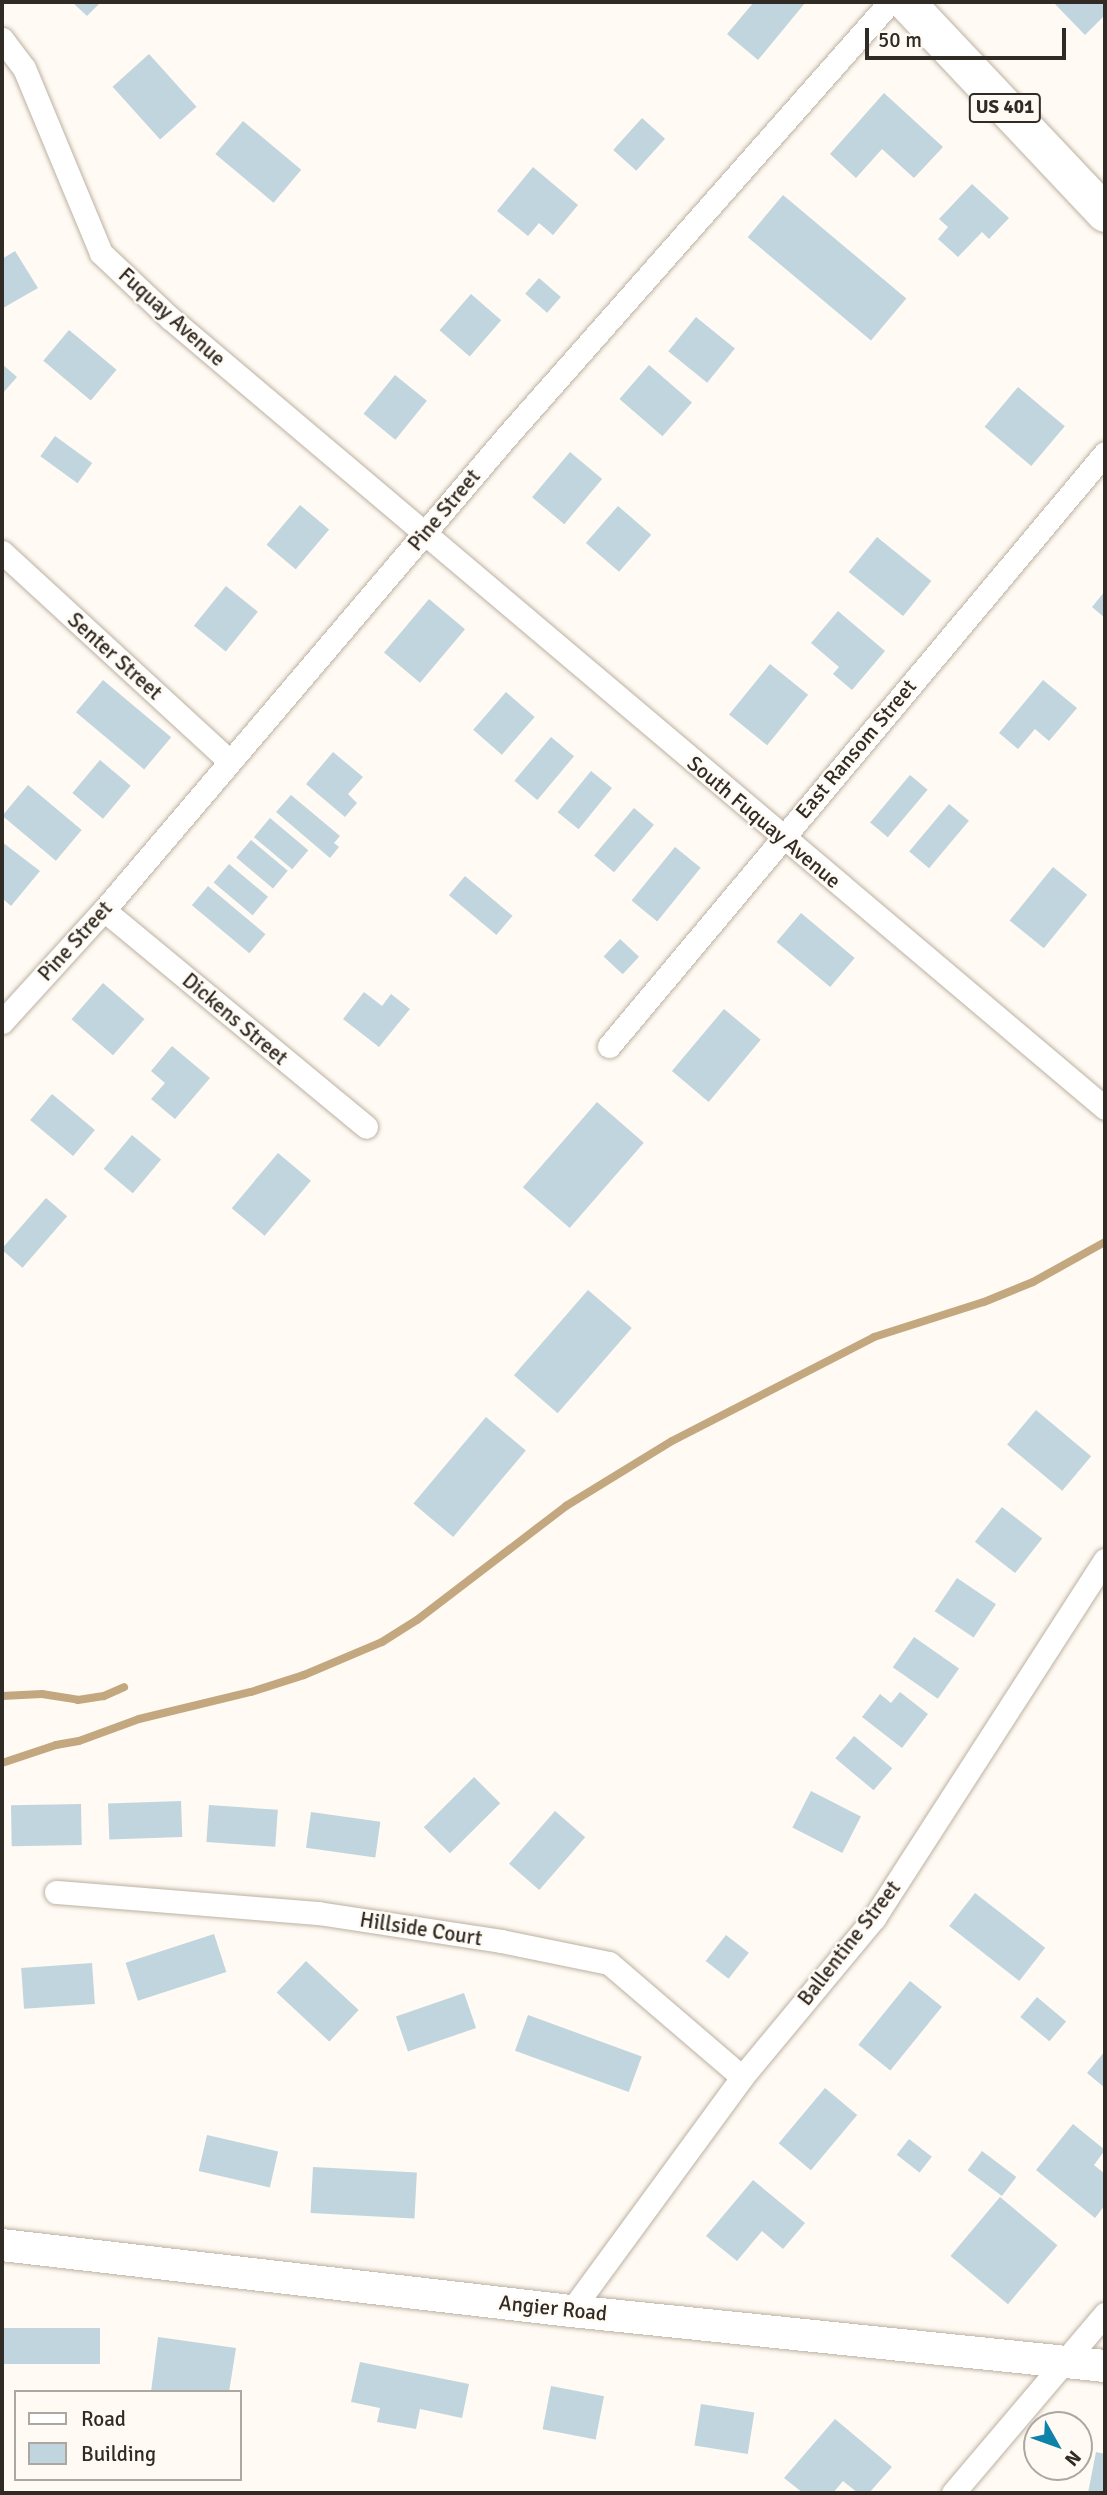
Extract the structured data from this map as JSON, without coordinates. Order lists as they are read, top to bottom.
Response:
{
  "streets": {
    "main road": ["US 401"],
    "street": [
      "Fuquay Avenue",
      "Pine Street",
      "Senter Street",
      "East Ransom Street",
      "South Fuquay Avenue",
      "Dickens Street",
      "Hillside Court",
      "Ballentine Street",
      "Angier Road"
    ]
  },
  "crossings": [
    ["Fuquay Avenue", "Pine Street"],
    ["Fuquay Avenue", "South Fuquay Avenue"],
    ["Pine Street", "Senter Street"],
    ["Pine Street", "South Fuquay Avenue"],
    ["Pine Street", "Dickens Street"],
    ["East Ransom Street", "South Fuquay Avenue"],
    ["Hillside Court", "Ballentine Street"],
    ["Ballentine Street", "Angier Road"]
  ],
  "legend": ["Road", "Building"],
  "scale_bar": "50 m",
  "north": "bottom right"
}
